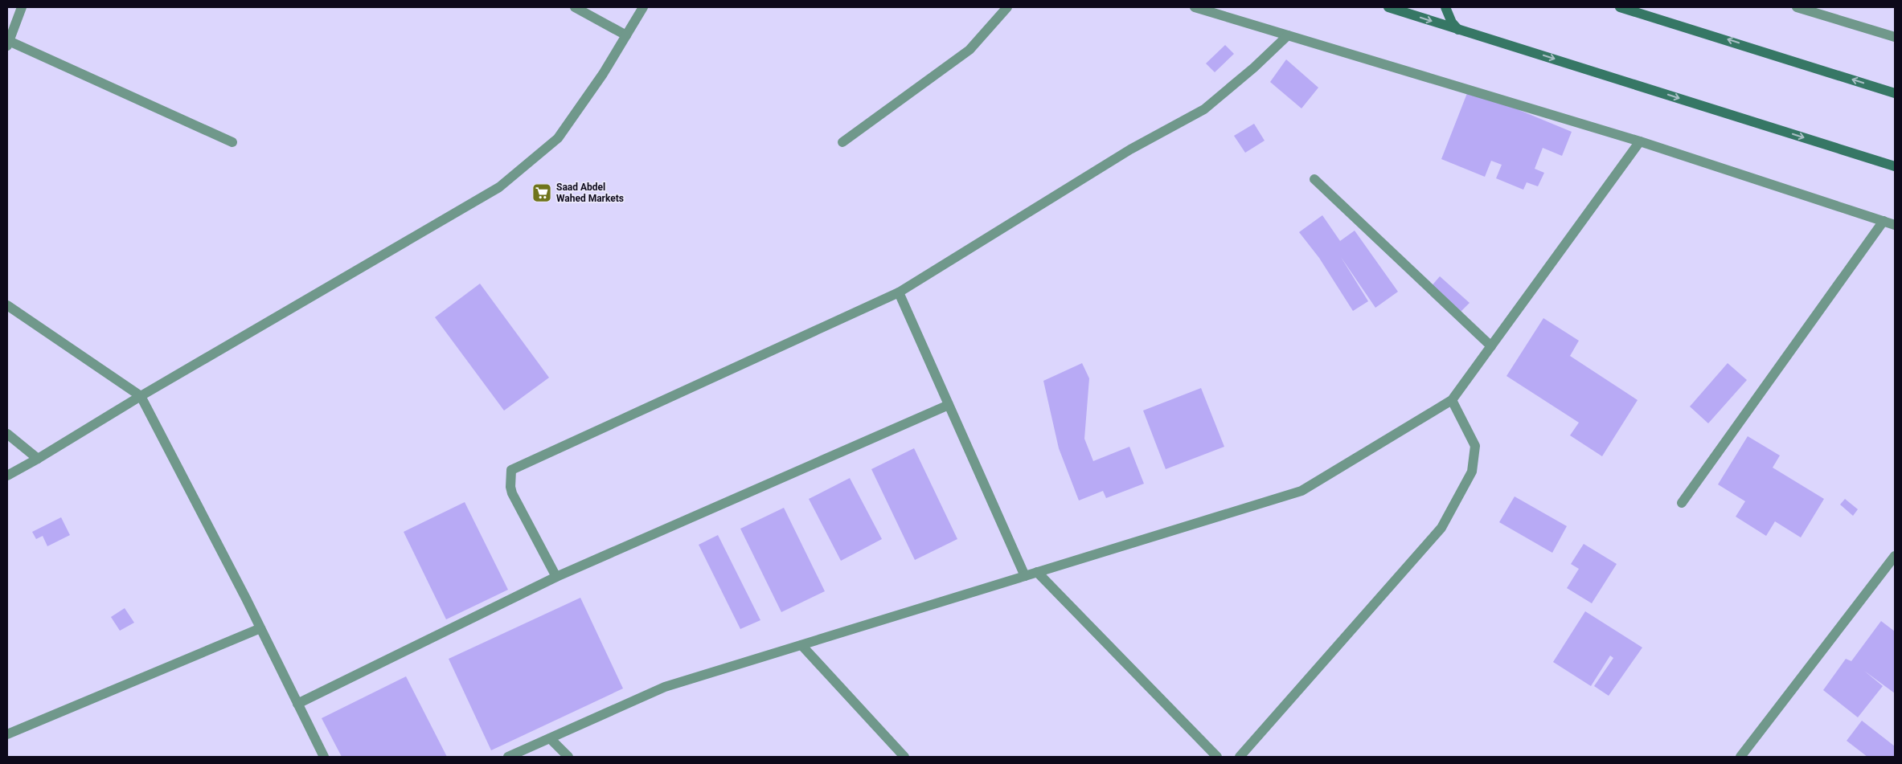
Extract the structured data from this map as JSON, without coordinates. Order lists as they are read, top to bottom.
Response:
{
  "places": {
    "supermarket": ["Saad Abdel Wahed Markets"]
  }
}
